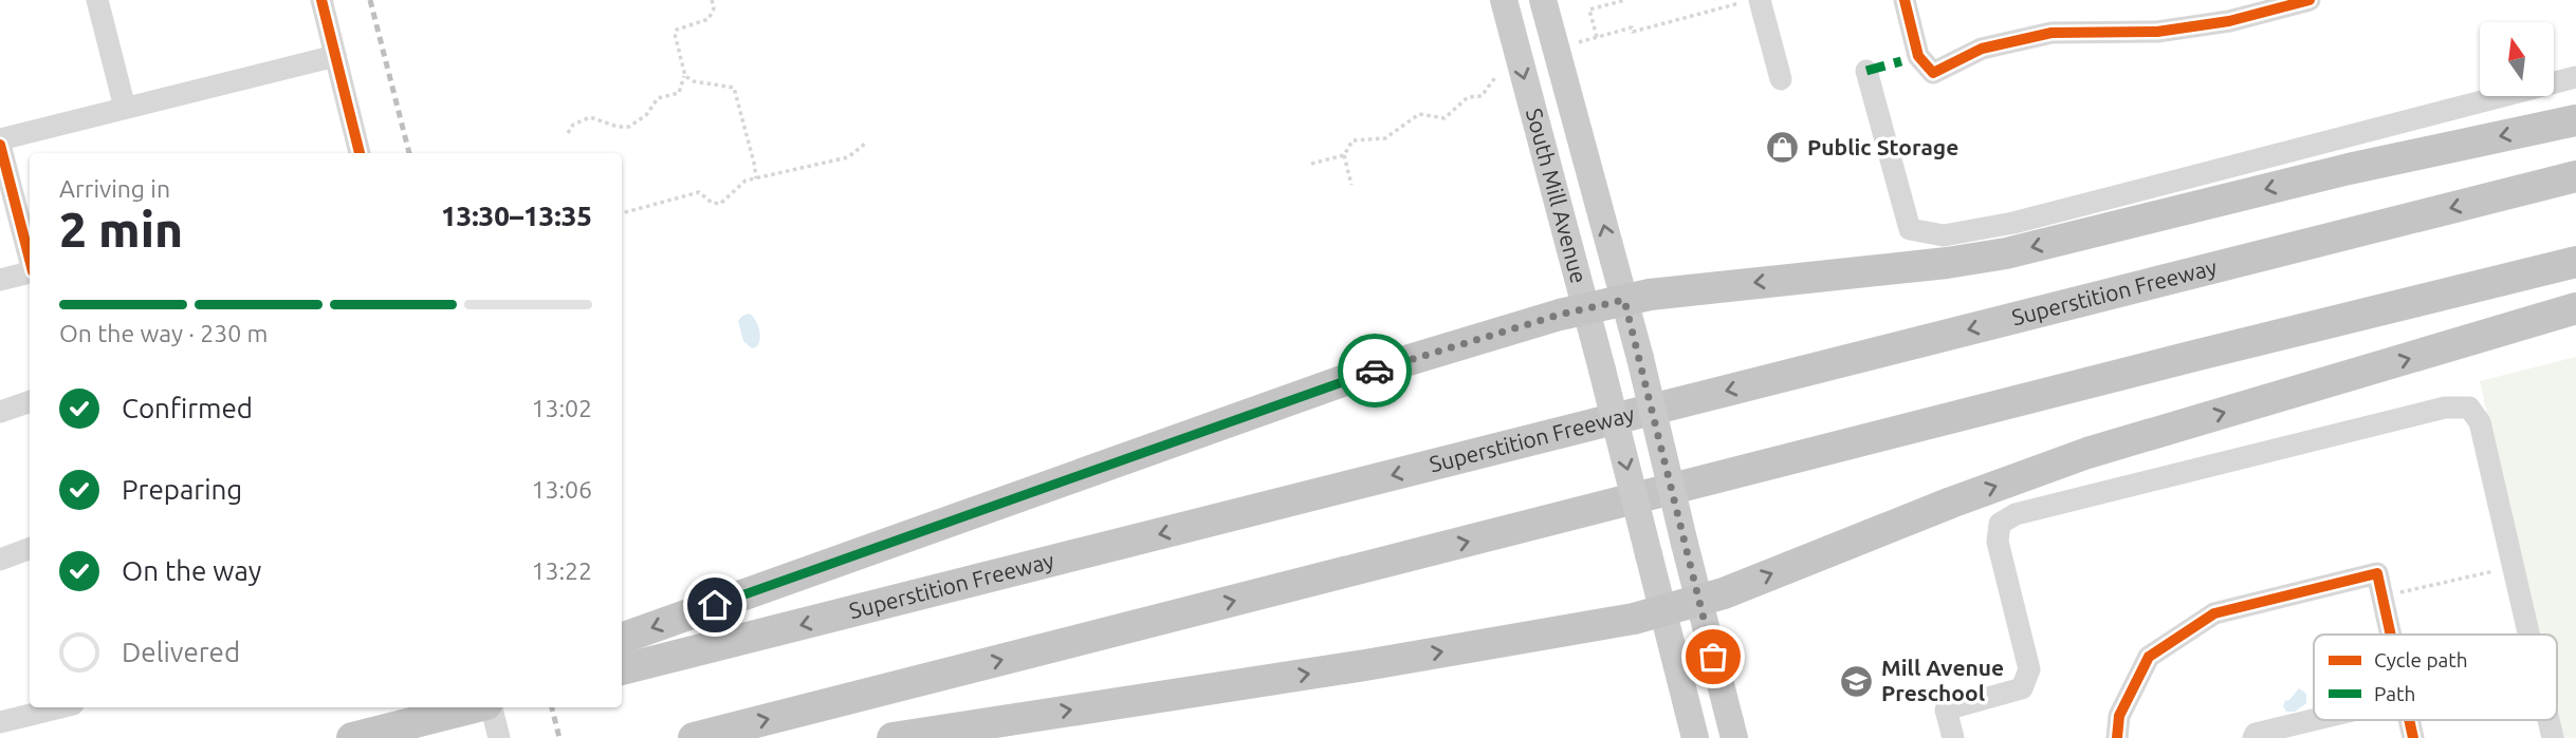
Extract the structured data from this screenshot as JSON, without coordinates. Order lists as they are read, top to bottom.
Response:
{
  "streets": {
    "highway": ["Superstition Freeway"],
    "main road": ["South Mill Avenue"]
  },
  "places": {
    "shop": ["Public Storage"],
    "school or university": ["Mill Avenue Preschool"]
  },
  "legend": ["Cycle path", "Path"],
  "north": "top",
  "page": {
    "heading": ["2 min", "Arriving in", "13:30–13:35"],
    "bar": "On the way · 230 m",
    "list": [
      ["Confirmed", "13:02"],
      ["Preparing", "13:06"],
      ["On the way", "13:22"],
      "Delivered"
    ]
  }
}
